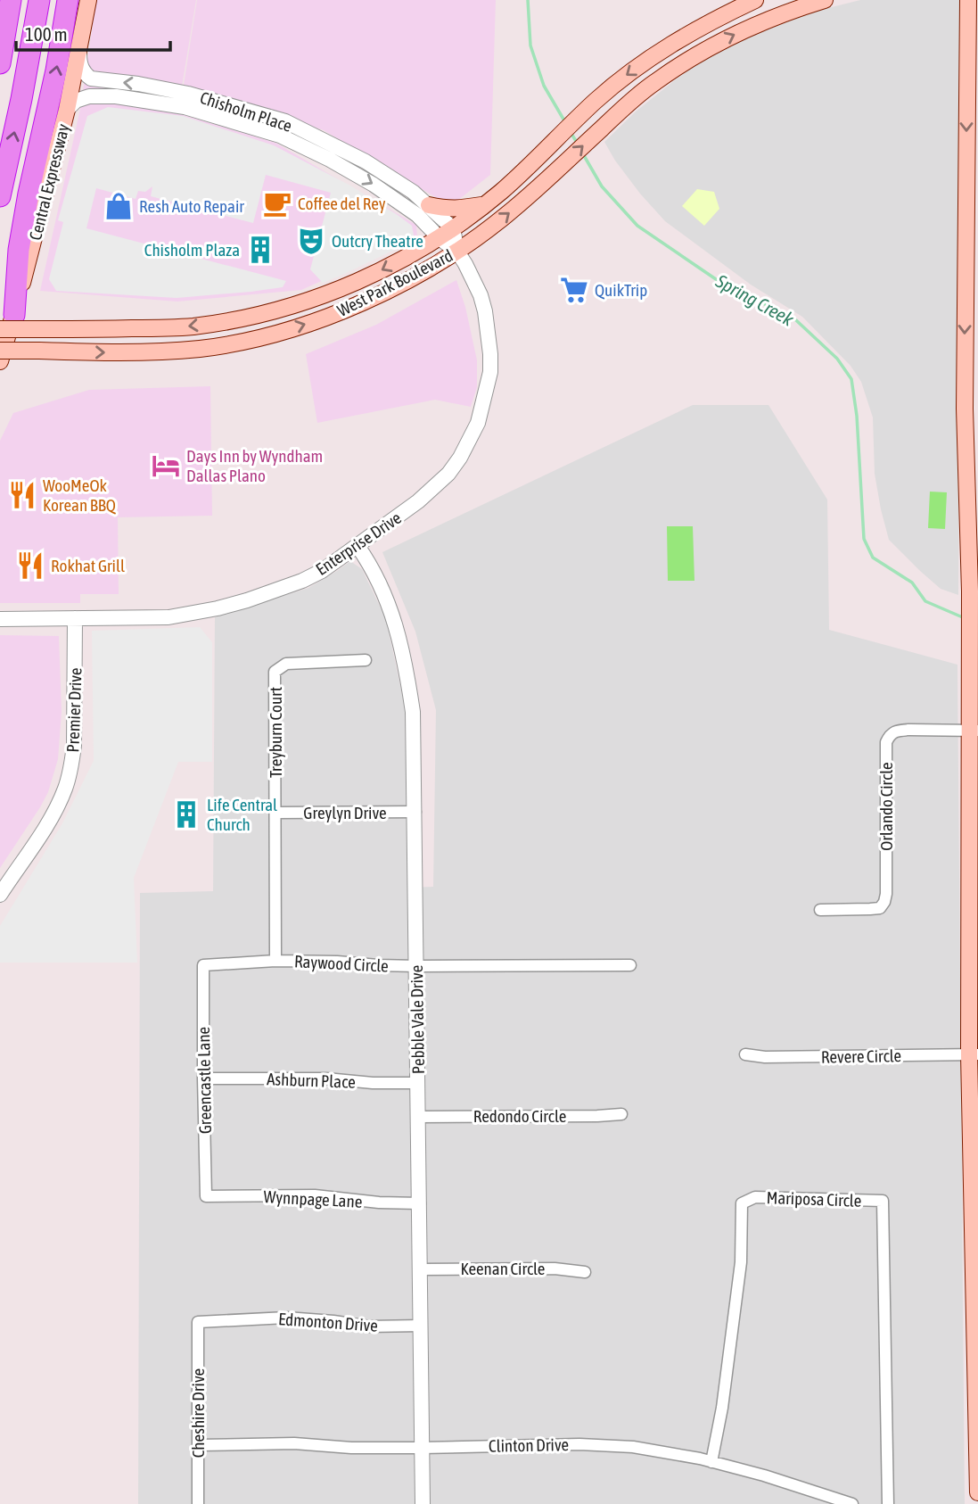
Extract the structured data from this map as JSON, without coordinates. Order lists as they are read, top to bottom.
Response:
{
  "streets": {
    "main road": ["Central Expressway", "West Park Boulevard"],
    "street": [
      "Chisholm Place",
      "Enterprise Drive",
      "Premier Drive",
      "Treyburn Court",
      "Orlando Circle",
      "Greylyn Drive",
      "Raywood Circle",
      "Pebble Vale Drive",
      "Revere Circle",
      "Greencastle Lane",
      "Ashburn Place",
      "Redondo Circle",
      "Wynnpage Lane",
      "Mariposa Circle",
      "Keenan Circle",
      "Edmonton Drive",
      "Cheshire Drive",
      "Clinton Drive"
    ]
  },
  "crossings": [
    ["Chisholm Place", "Central Expressway"],
    ["Chisholm Place", "West Park Boulevard"],
    ["Chisholm Place", "Enterprise Drive"],
    ["Central Expressway", "West Park Boulevard"],
    ["West Park Boulevard", "Enterprise Drive"],
    ["Enterprise Drive", "Premier Drive"],
    ["Enterprise Drive", "Pebble Vale Drive"],
    ["Treyburn Court", "Greylyn Drive"],
    ["Treyburn Court", "Raywood Circle"],
    ["Greylyn Drive", "Pebble Vale Drive"],
    ["Raywood Circle", "Pebble Vale Drive"],
    ["Raywood Circle", "Greencastle Lane"],
    ["Pebble Vale Drive", "Ashburn Place"],
    ["Pebble Vale Drive", "Redondo Circle"],
    ["Pebble Vale Drive", "Wynnpage Lane"],
    ["Pebble Vale Drive", "Keenan Circle"],
    ["Pebble Vale Drive", "Edmonton Drive"],
    ["Pebble Vale Drive", "Clinton Drive"],
    ["Greencastle Lane", "Ashburn Place"],
    ["Greencastle Lane", "Wynnpage Lane"],
    ["Mariposa Circle", "Clinton Drive"],
    ["Edmonton Drive", "Cheshire Drive"],
    ["Cheshire Drive", "Clinton Drive"]
  ],
  "water": ["Spring Creek"],
  "places": {
    "cafe": ["Coffee del Rey"],
    "shop": ["Resh Auto Repair"],
    "theatre": ["Outcry Theatre"],
    "building": ["Chisholm Plaza", "Life Central Church"],
    "supermarket": ["QuikTrip"],
    "hotel": ["Days Inn by Wyndham Dallas Plano"],
    "restaurant": ["WooMeOk Korean BBQ", "Rokhat Grill"]
  },
  "scale_bar": "100 m"
}
